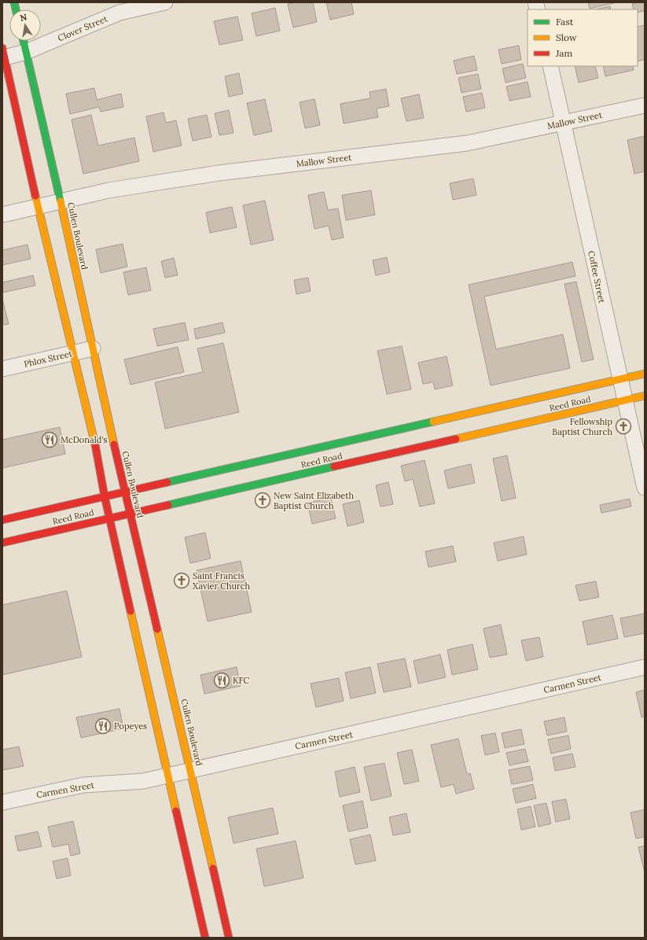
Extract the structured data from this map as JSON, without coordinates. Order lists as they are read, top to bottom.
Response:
{
  "streets": {
    "main road": ["Cullen Boulevard", "Reed Road"],
    "street": [
      "Clover Street",
      "Mallow Street",
      "Coffee Street",
      "Phlox Street",
      "Carmen Street"
    ]
  },
  "crossings": [
    ["Clover Street", "Cullen Boulevard"],
    ["Mallow Street", "Cullen Boulevard"],
    ["Mallow Street", "Coffee Street"],
    ["Cullen Boulevard", "Phlox Street"],
    ["Cullen Boulevard", "Reed Road"],
    ["Cullen Boulevard", "Carmen Street"],
    ["Coffee Street", "Reed Road"]
  ],
  "places": {
    "church": ["Fellowship Baptist Church", "New Saint Elizabeth Baptist Church", "Saint Francis Xavier Church"],
    "restaurant": ["McDonald's", "KFC", "Popeyes"]
  },
  "legend": ["Fast", "Slow", "Jam"],
  "north": "top"
}
